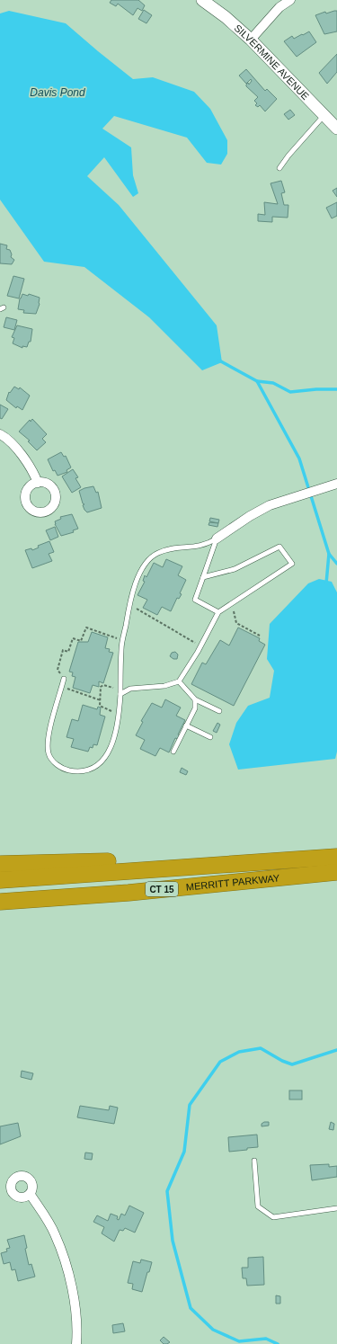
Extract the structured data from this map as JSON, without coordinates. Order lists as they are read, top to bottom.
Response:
{
  "streets": {
    "highway": ["MERRITT PARKWAY", "CT 15"],
    "street": ["SILVERMINE AVENUE"]
  },
  "water": ["Davis Pond"]
}
